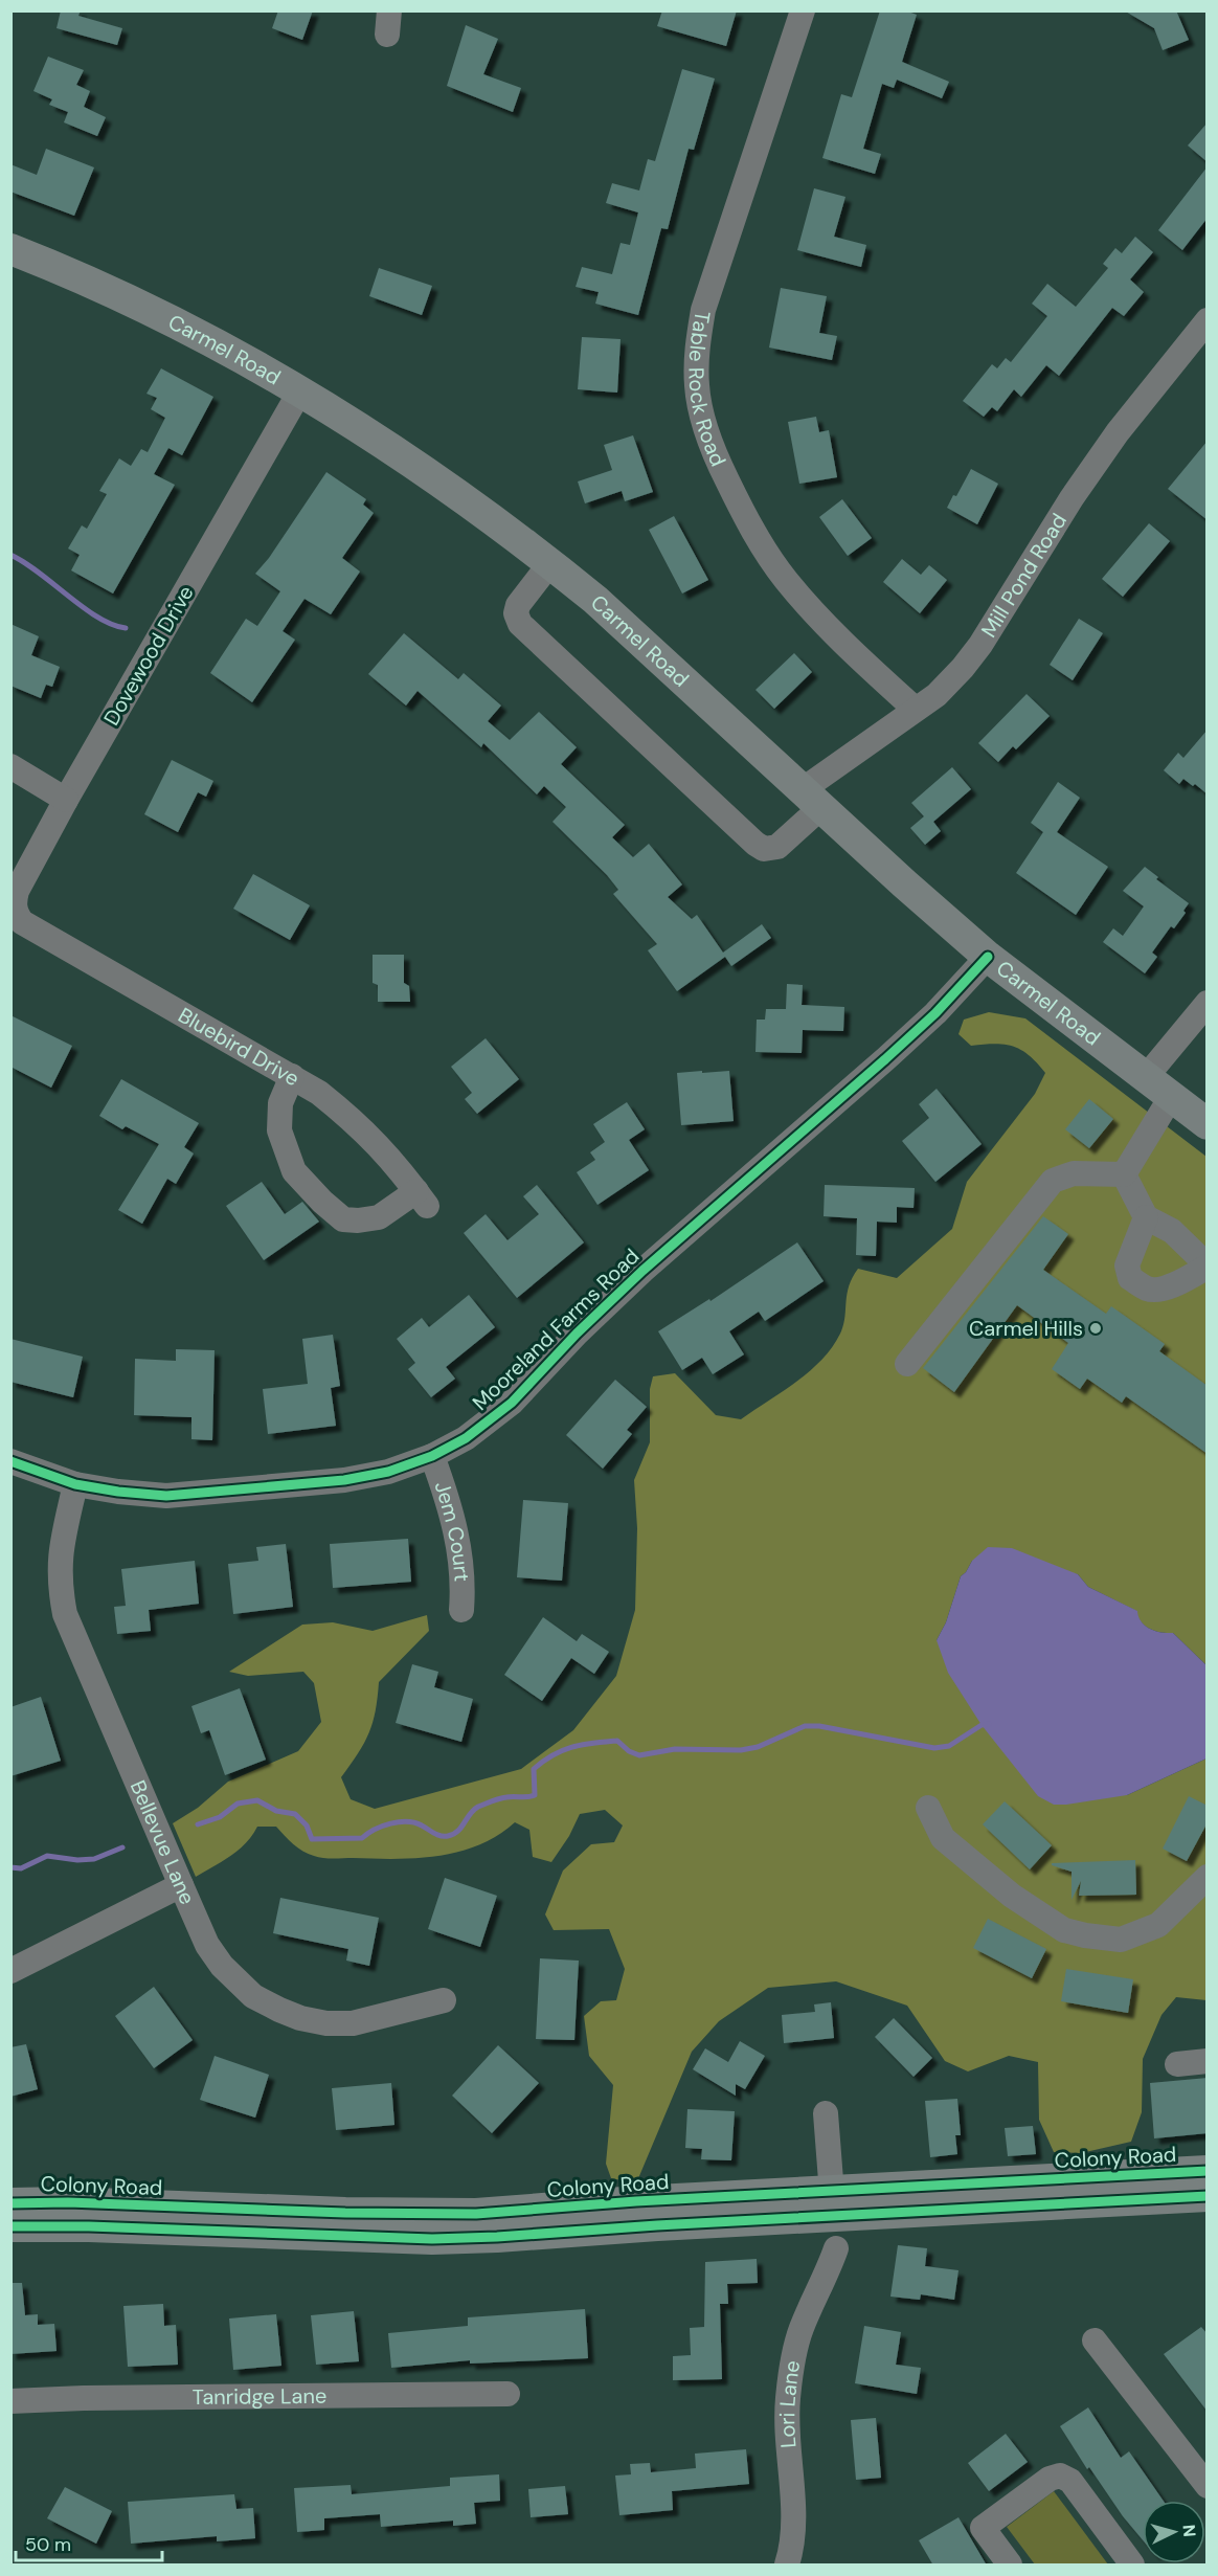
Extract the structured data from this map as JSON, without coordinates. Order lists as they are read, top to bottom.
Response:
{
  "streets": {
    "main road": ["Carmel Road", "Colony Road"],
    "street": [
      "Table Rock Road",
      "Mill Pond Road",
      "Dovewood Drive",
      "Bluebird Drive",
      "Mooreland Farms Road",
      "Jem Court",
      "Bellevue Lane",
      "Tanridge Lane",
      "Lori Lane"
    ]
  },
  "crossings": [
    ["Carmel Road", "Mill Pond Road"],
    ["Carmel Road", "Dovewood Drive"],
    ["Carmel Road", "Mooreland Farms Road"],
    ["Table Rock Road", "Mill Pond Road"],
    ["Dovewood Drive", "Bluebird Drive"],
    ["Mooreland Farms Road", "Jem Court"],
    ["Mooreland Farms Road", "Bellevue Lane"]
  ],
  "places": ["Carmel Hills"],
  "scale_bar": "50 m",
  "north": "right"
}
